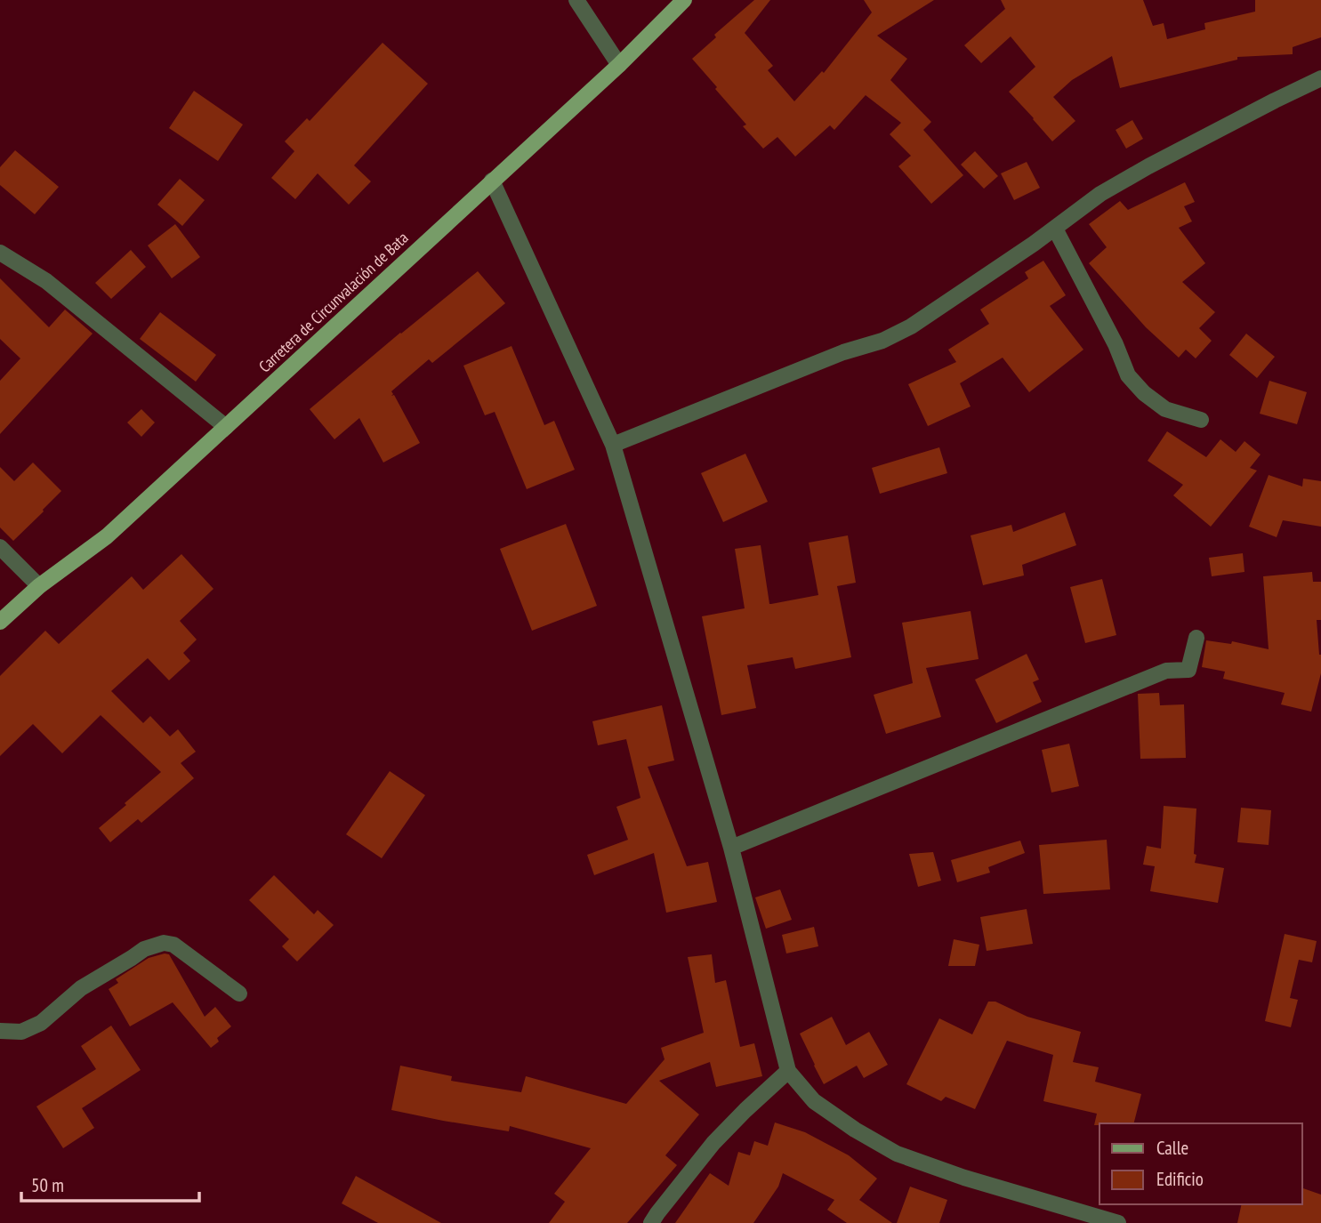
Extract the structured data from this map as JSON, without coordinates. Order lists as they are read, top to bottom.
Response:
{
  "streets": {
    "main road": ["Carretera de Circunvalación de Bata"]
  },
  "legend": ["Calle", "Edificio"],
  "scale_bar": "50 m"
}
